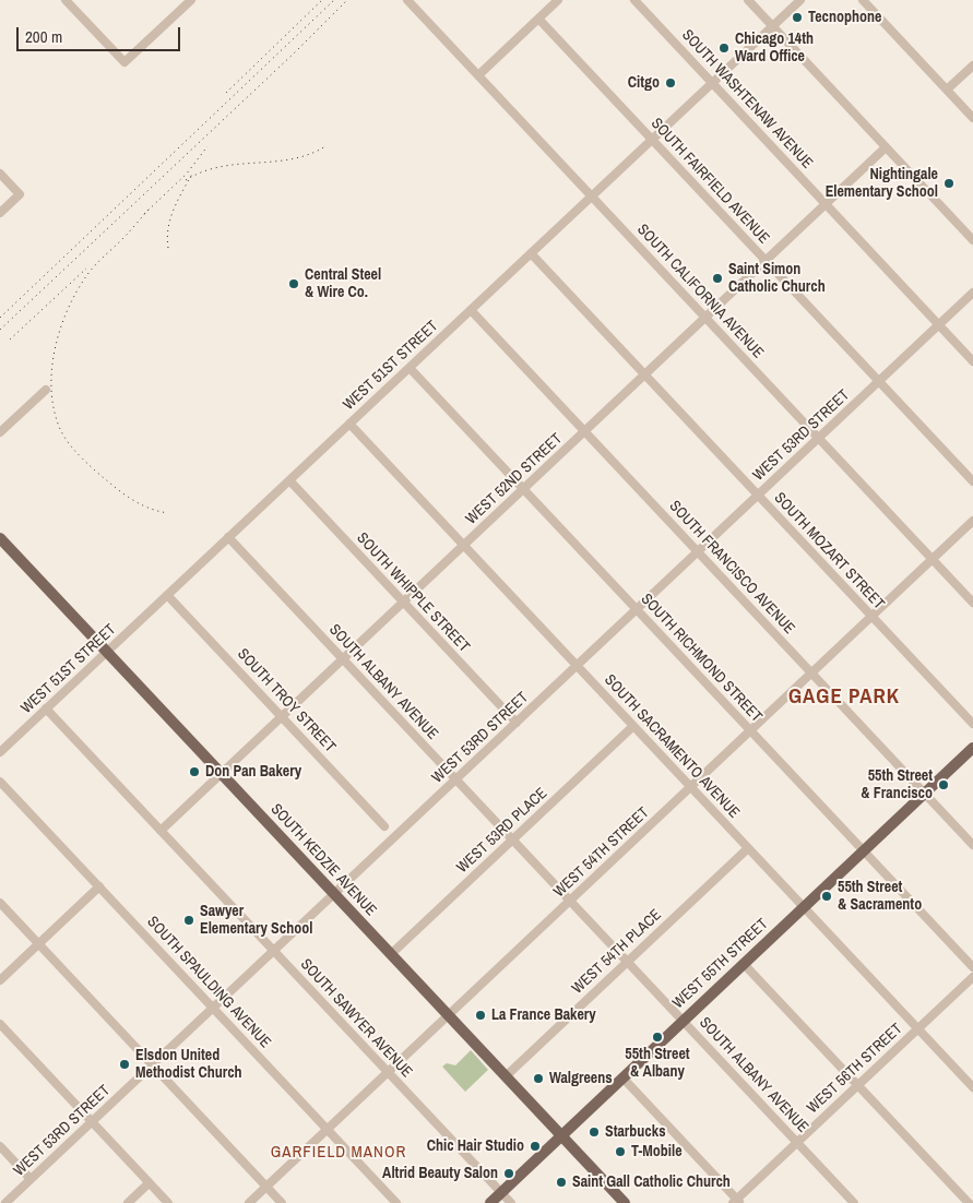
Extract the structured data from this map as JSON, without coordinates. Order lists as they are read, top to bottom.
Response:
{
  "streets": {
    "main road": ["SOUTH KEDZIE AVENUE", "WEST 55TH STREET"],
    "street": [
      "SOUTH WASHTENAW AVENUE",
      "SOUTH FAIRFIELD AVENUE",
      "SOUTH CALIFORNIA AVENUE",
      "WEST 51ST STREET",
      "WEST 53RD STREET",
      "WEST 52ND STREET",
      "SOUTH MOZART STREET",
      "SOUTH FRANCISCO AVENUE",
      "SOUTH WHIPPLE STREET",
      "SOUTH RICHMOND STREET",
      "SOUTH ALBANY AVENUE",
      "SOUTH TROY STREET",
      "SOUTH SACRAMENTO AVENUE",
      "WEST 53RD PLACE",
      "WEST 54TH STREET",
      "WEST 54TH PLACE",
      "SOUTH SPAULDING AVENUE",
      "SOUTH SAWYER AVENUE",
      "WEST 56TH STREET"
    ]
  },
  "crossings": [
    ["SOUTH WASHTENAW AVENUE", "WEST 51ST STREET"],
    ["SOUTH WASHTENAW AVENUE", "WEST 53RD STREET"],
    ["SOUTH WASHTENAW AVENUE", "WEST 52ND STREET"],
    ["SOUTH FAIRFIELD AVENUE", "WEST 51ST STREET"],
    ["SOUTH FAIRFIELD AVENUE", "WEST 53RD STREET"],
    ["SOUTH FAIRFIELD AVENUE", "WEST 52ND STREET"],
    ["SOUTH CALIFORNIA AVENUE", "WEST 51ST STREET"],
    ["SOUTH CALIFORNIA AVENUE", "WEST 53RD STREET"],
    ["SOUTH CALIFORNIA AVENUE", "WEST 52ND STREET"],
    ["SOUTH CALIFORNIA AVENUE", "WEST 54TH STREET"],
    ["WEST 51ST STREET", "SOUTH MOZART STREET"],
    ["WEST 51ST STREET", "SOUTH FRANCISCO AVENUE"],
    ["WEST 51ST STREET", "SOUTH WHIPPLE STREET"],
    ["WEST 51ST STREET", "SOUTH RICHMOND STREET"],
    ["WEST 51ST STREET", "SOUTH ALBANY AVENUE"],
    ["WEST 51ST STREET", "SOUTH TROY STREET"],
    ["WEST 51ST STREET", "SOUTH SACRAMENTO AVENUE"],
    ["WEST 51ST STREET", "SOUTH KEDZIE AVENUE"],
    ["WEST 51ST STREET", "SOUTH SAWYER AVENUE"],
    ["WEST 53RD STREET", "SOUTH MOZART STREET"],
    ["WEST 53RD STREET", "SOUTH FRANCISCO AVENUE"],
    ["WEST 53RD STREET", "SOUTH WHIPPLE STREET"],
    ["WEST 53RD STREET", "SOUTH RICHMOND STREET"],
    ["WEST 53RD STREET", "SOUTH ALBANY AVENUE"],
    ["WEST 53RD STREET", "SOUTH SACRAMENTO AVENUE"],
    ["WEST 53RD STREET", "SOUTH KEDZIE AVENUE"],
    ["WEST 53RD STREET", "SOUTH SPAULDING AVENUE"],
    ["WEST 53RD STREET", "SOUTH SAWYER AVENUE"],
    ["WEST 52ND STREET", "SOUTH MOZART STREET"],
    ["WEST 52ND STREET", "SOUTH FRANCISCO AVENUE"],
    ["WEST 52ND STREET", "SOUTH WHIPPLE STREET"],
    ["WEST 52ND STREET", "SOUTH RICHMOND STREET"],
    ["WEST 52ND STREET", "SOUTH ALBANY AVENUE"],
    ["WEST 52ND STREET", "SOUTH TROY STREET"],
    ["WEST 52ND STREET", "SOUTH SACRAMENTO AVENUE"],
    ["WEST 52ND STREET", "SOUTH KEDZIE AVENUE"],
    ["WEST 52ND STREET", "SOUTH SAWYER AVENUE"],
    ["SOUTH MOZART STREET", "WEST 54TH STREET"],
    ["SOUTH FRANCISCO AVENUE", "WEST 54TH STREET"],
    ["SOUTH FRANCISCO AVENUE", "WEST 55TH STREET"],
    ["SOUTH RICHMOND STREET", "WEST 54TH STREET"],
    ["SOUTH RICHMOND STREET", "WEST 55TH STREET"],
    ["SOUTH ALBANY AVENUE", "WEST 53RD PLACE"],
    ["SOUTH ALBANY AVENUE", "WEST 54TH STREET"],
    ["SOUTH ALBANY AVENUE", "WEST 54TH PLACE"],
    ["SOUTH ALBANY AVENUE", "WEST 55TH STREET"],
    ["SOUTH ALBANY AVENUE", "WEST 56TH STREET"],
    ["SOUTH SACRAMENTO AVENUE", "WEST 53RD PLACE"],
    ["SOUTH SACRAMENTO AVENUE", "WEST 54TH STREET"],
    ["SOUTH SACRAMENTO AVENUE", "WEST 54TH PLACE"],
    ["SOUTH SACRAMENTO AVENUE", "WEST 55TH STREET"],
    ["SOUTH SACRAMENTO AVENUE", "WEST 56TH STREET"],
    ["WEST 53RD PLACE", "SOUTH KEDZIE AVENUE"],
    ["WEST 54TH STREET", "SOUTH KEDZIE AVENUE"],
    ["WEST 54TH STREET", "SOUTH SPAULDING AVENUE"],
    ["WEST 54TH STREET", "SOUTH SAWYER AVENUE"],
    ["SOUTH KEDZIE AVENUE", "WEST 54TH PLACE"],
    ["SOUTH KEDZIE AVENUE", "WEST 55TH STREET"],
    ["WEST 55TH STREET", "SOUTH SAWYER AVENUE"]
  ],
  "districts": ["GAGE PARK", "GARFIELD MANOR"],
  "places": [
    "Tecnophone",
    "Chicago 14th Ward Office",
    "Citgo",
    "Nightingale Elementary School",
    "Saint Simon Catholic Church",
    "Central Steel & Wire Co.",
    "Don Pan Bakery",
    "55th Street & Francisco",
    "55th Street & Sacramento",
    "Sawyer Elementary School",
    "La France Bakery",
    "55th Street & Albany",
    "Elsdon United Methodist Church",
    "Walgreens",
    "Starbucks",
    "Chic Hair Studio",
    "T-Mobile",
    "Altrid Beauty Salon",
    "Saint Gall Catholic Church"
  ],
  "scale_bar": "200 m"
}
